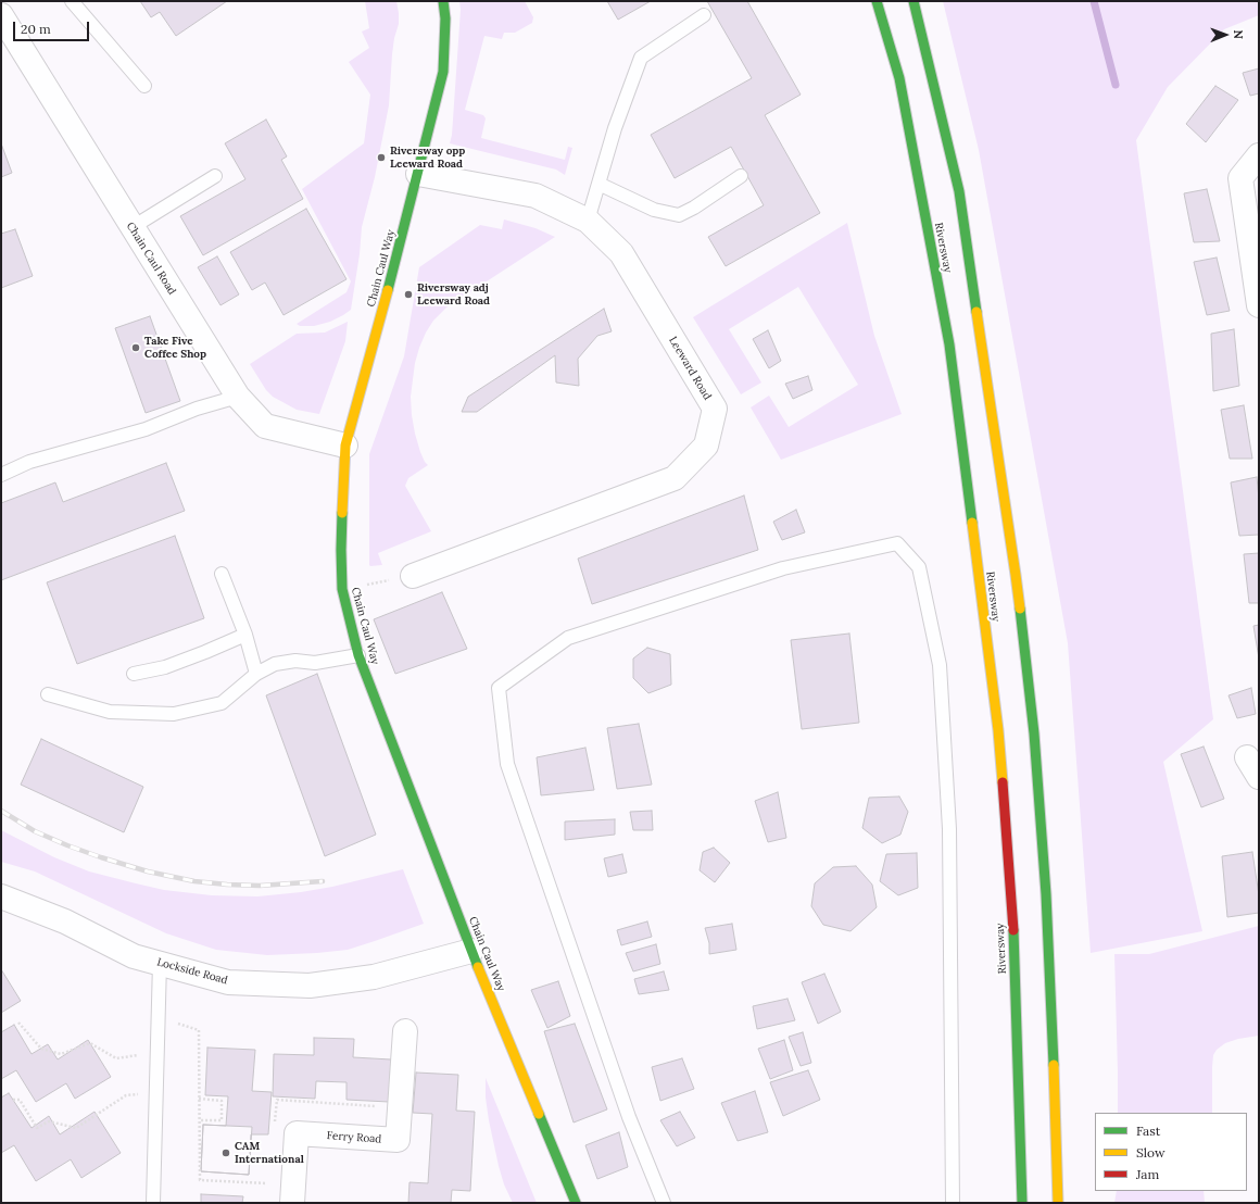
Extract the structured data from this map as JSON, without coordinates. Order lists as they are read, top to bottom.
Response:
{
  "streets": {
    "main road": ["Riversway", "Chain Caul Way"],
    "street": [
      "Chain Caul Road",
      "Leeward Road",
      "Lockside Road",
      "Ferry Road"
    ]
  },
  "crossings": [
    ["Chain Caul Road", "Chain Caul Way"],
    ["Chain Caul Way", "Leeward Road"],
    ["Chain Caul Way", "Lockside Road"]
  ],
  "places": [
    "Riversway opp Leeward Road",
    "Riversway adj Leeward Road",
    "Take Five Coffee Shop",
    "CAM International"
  ],
  "legend": ["Fast", "Slow", "Jam"],
  "scale_bar": "20 m",
  "north": "right"
}
